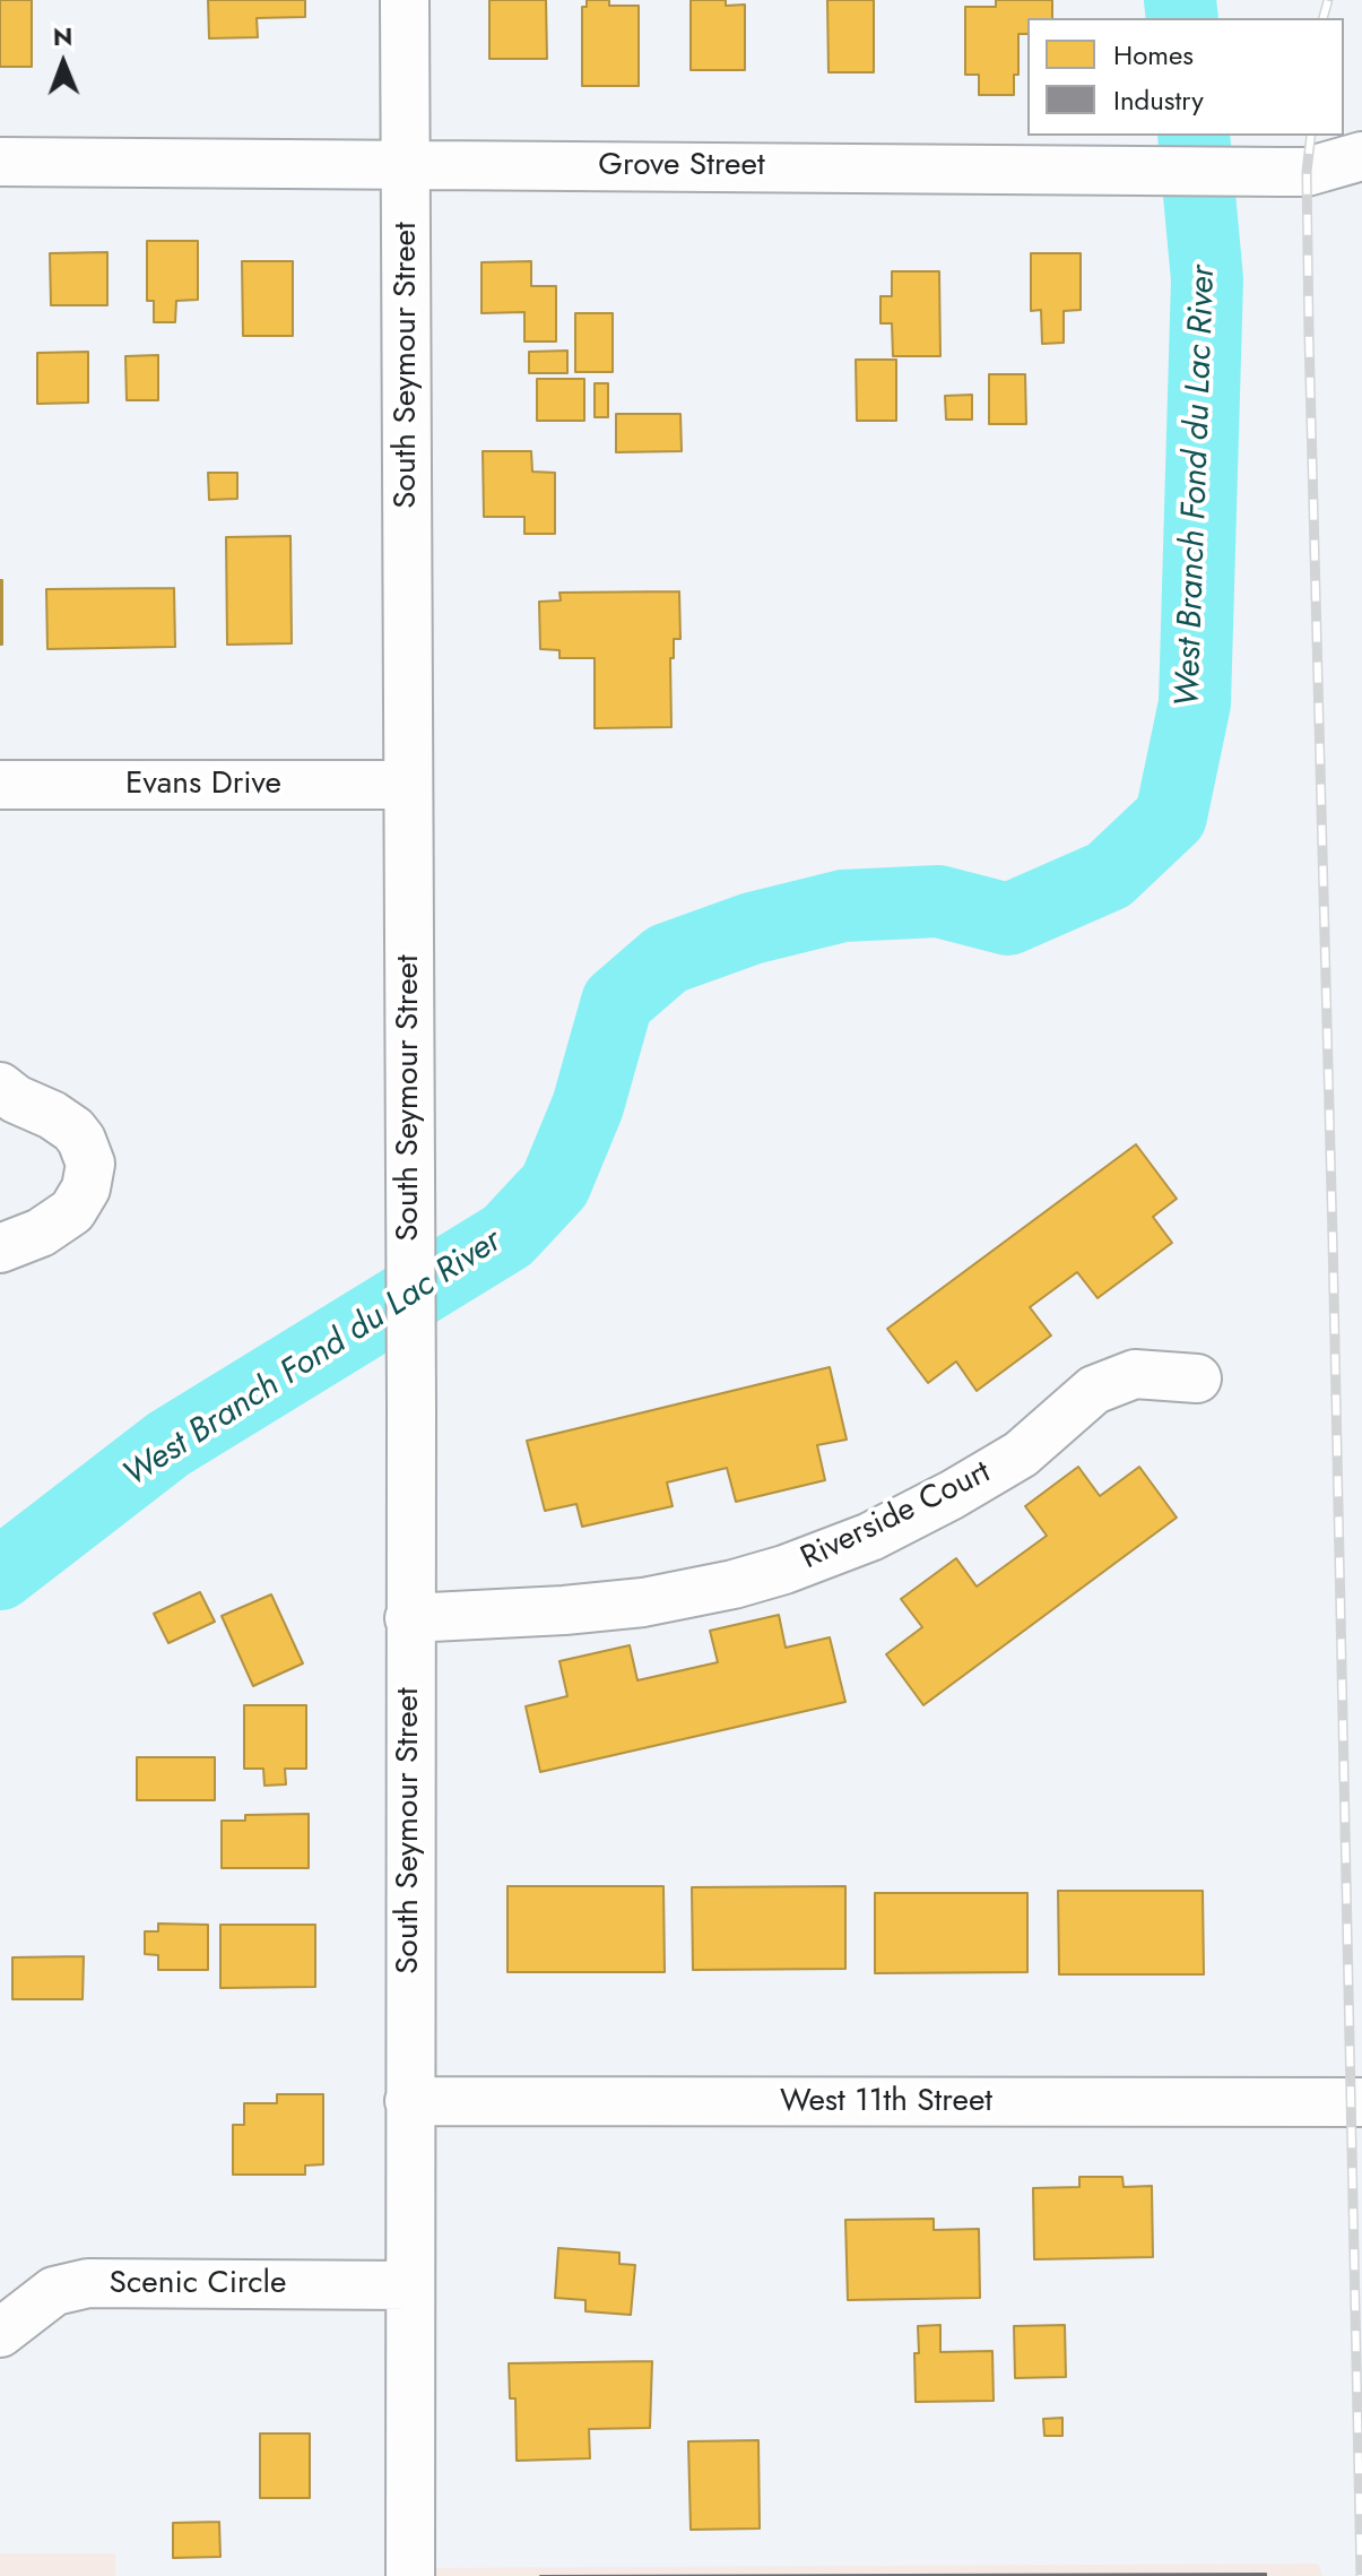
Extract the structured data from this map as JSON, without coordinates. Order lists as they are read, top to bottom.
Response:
{
  "streets": {
    "street": [
      "Grove Street",
      "South Seymour Street",
      "Evans Drive",
      "Riverside Court",
      "West 11th Street",
      "Scenic Circle"
    ]
  },
  "crossings": [
    ["Grove Street", "South Seymour Street"],
    ["South Seymour Street", "Evans Drive"],
    ["South Seymour Street", "Riverside Court"],
    ["South Seymour Street", "West 11th Street"],
    ["South Seymour Street", "Scenic Circle"]
  ],
  "water": ["West Branch Fond du Lac River"],
  "legend": ["Homes", "Industry"],
  "north": "top"
}
